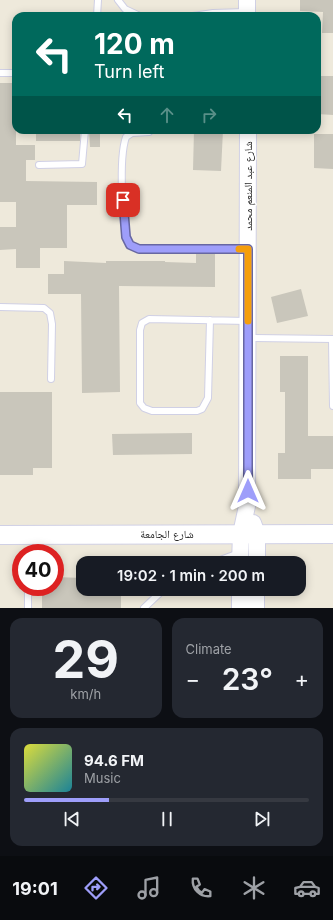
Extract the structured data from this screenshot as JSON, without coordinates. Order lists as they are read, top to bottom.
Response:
{
  "streets": {
    "main road": ["شارع الجامعة"],
    "street": ["شارع عبد المنعم محمد"]
  },
  "crossings": [
    ["شارع عبد المنعم محمد", "شارع الجامعة"]
  ],
  "page": {
    "turn": ["120 m", "Turn left"],
    "limit": "40",
    "trip": "19:02 · 1 min · 200 m",
    "tile": [
      ["29", "km/h"],
      "Climate"
    ],
    "heat": ["−", "23°", "+"],
    "song": ["94.6 FM", "Music"],
    "tabs": "19:01"
  }
}
